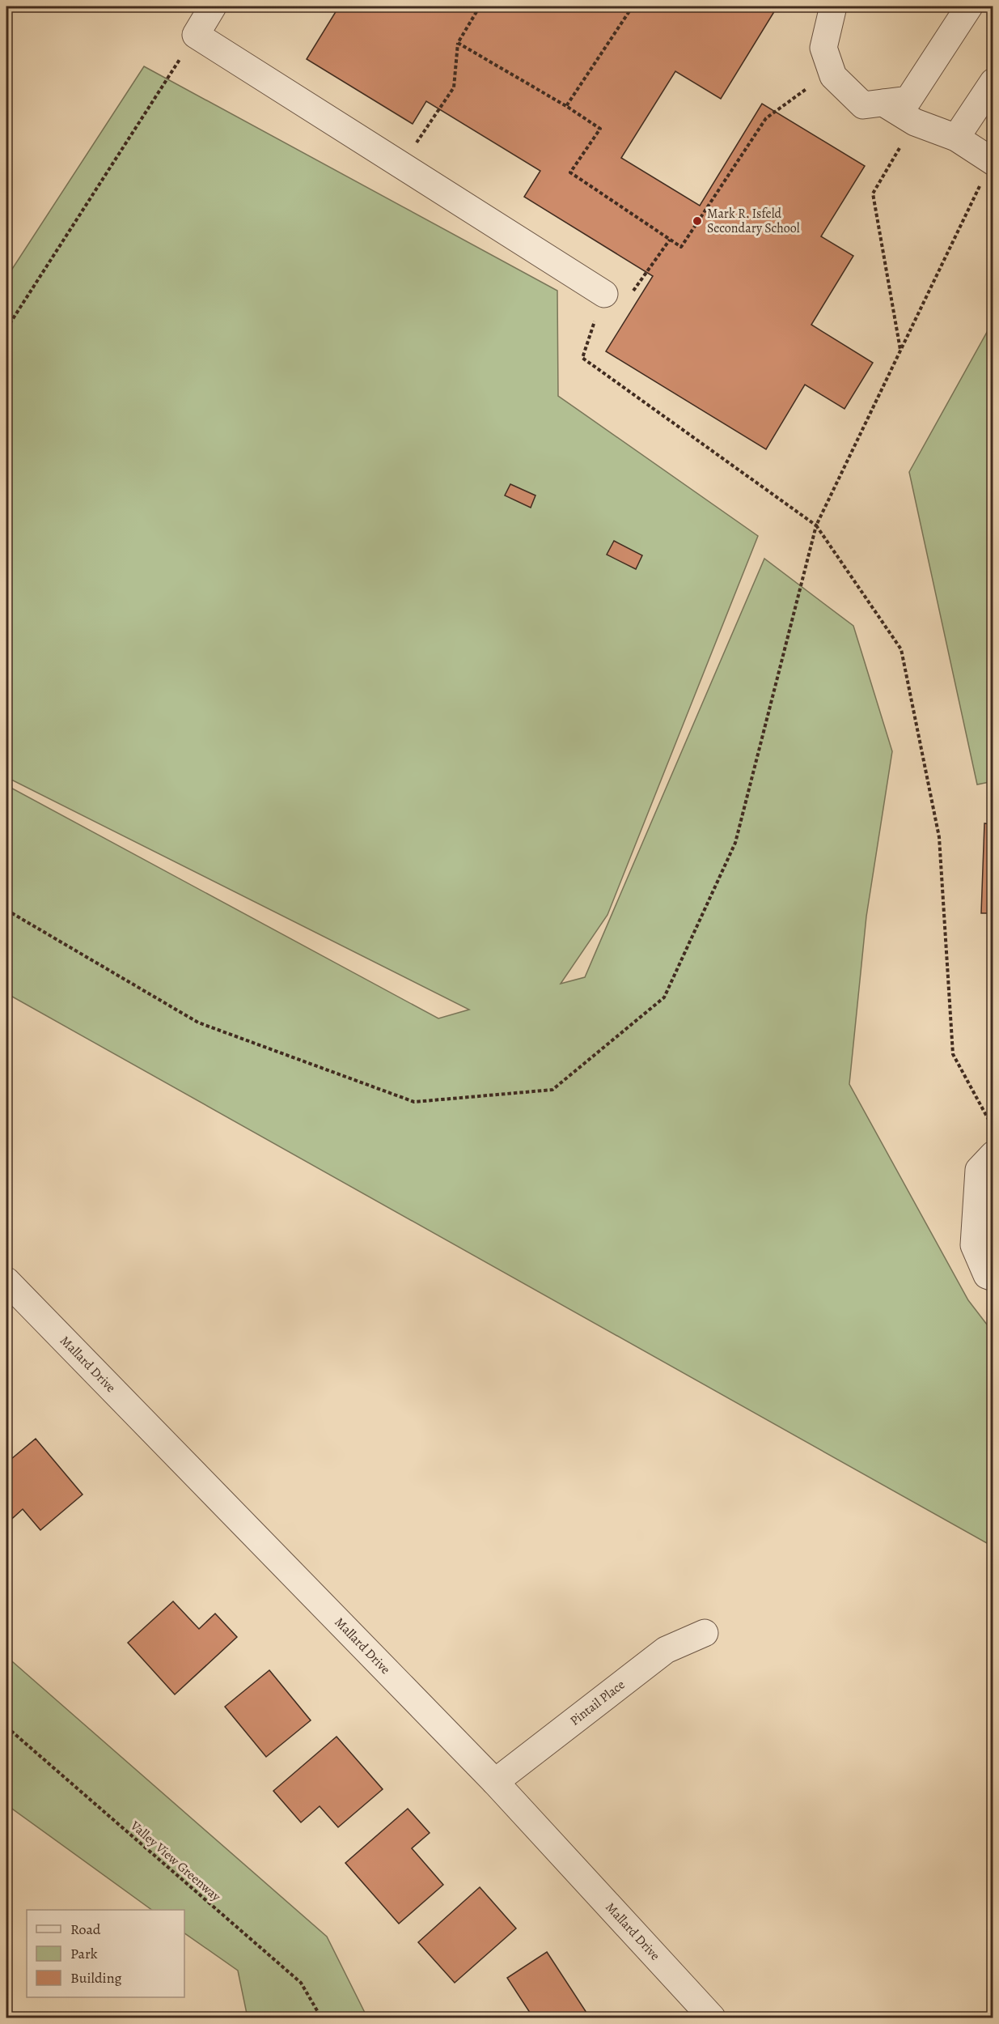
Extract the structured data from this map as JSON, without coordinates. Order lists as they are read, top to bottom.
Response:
{
  "streets": {
    "street": ["Mallard Drive", "Pintail Place"],
    "path": ["Valley View Greenway"]
  },
  "crossings": [
    ["Mallard Drive", "Pintail Place"]
  ],
  "places": ["Mark R. Isfeld Secondary School"],
  "legend": ["Road", "Park", "Building"]
}
